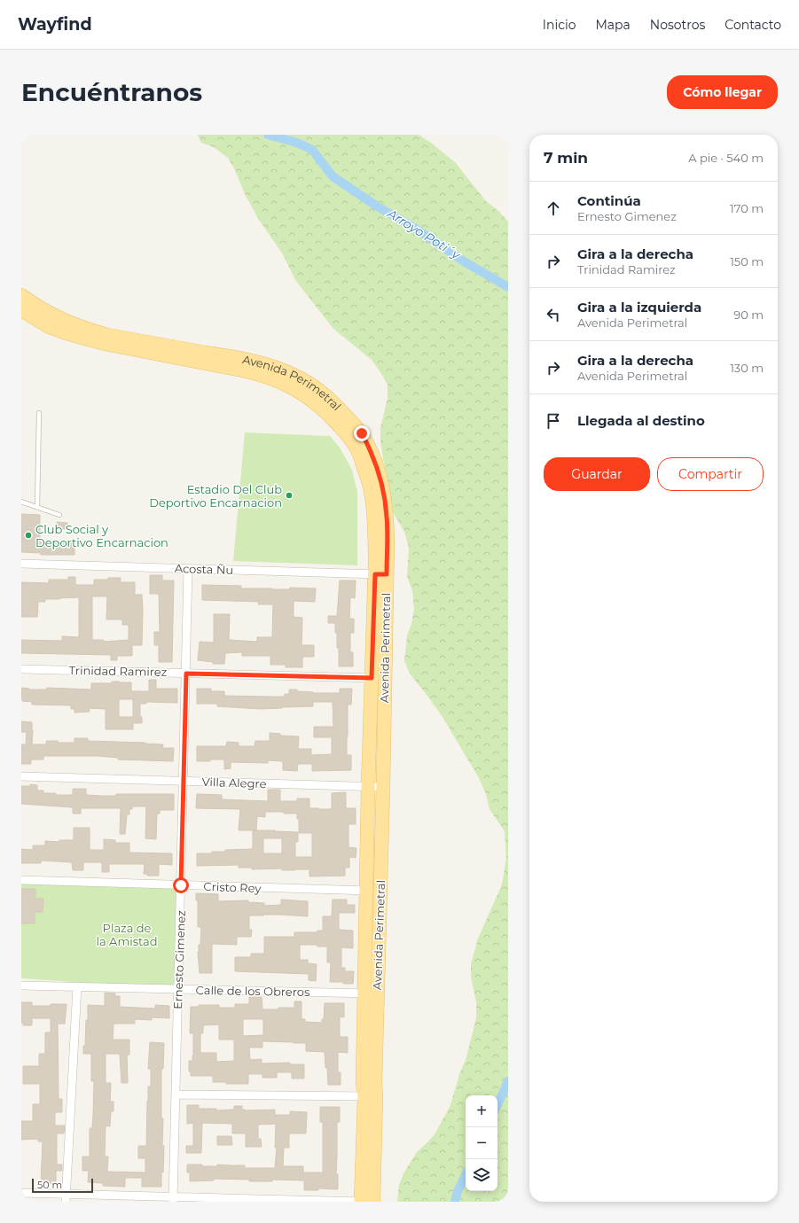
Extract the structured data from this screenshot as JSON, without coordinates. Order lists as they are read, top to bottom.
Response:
{
  "streets": {
    "main road": ["Avenida Perimetral"],
    "street": [
      "Acosta Ñu",
      "Trinidad Ramirez",
      "Villa Alegre",
      "Cristo Rey",
      "Ernesto Gimenez",
      "Calle de los Obreros"
    ]
  },
  "crossings": [
    ["Avenida Perimetral", "Acosta Ñu"],
    ["Avenida Perimetral", "Trinidad Ramirez"],
    ["Avenida Perimetral", "Villa Alegre"],
    ["Avenida Perimetral", "Cristo Rey"],
    ["Avenida Perimetral", "Calle de los Obreros"],
    ["Acosta Ñu", "Ernesto Gimenez"],
    ["Trinidad Ramirez", "Ernesto Gimenez"],
    ["Villa Alegre", "Ernesto Gimenez"],
    ["Cristo Rey", "Ernesto Gimenez"],
    ["Ernesto Gimenez", "Calle de los Obreros"]
  ],
  "water": ["Arroyo Poti´y"],
  "parks": ["Plaza de la Amistad"],
  "places": ["Estadio Del Club Deportivo Encarnacion", "Club Social y Deportivo Encarnacion"],
  "scale_bar": "50 m",
  "page": {
    "header": "Wayfind",
    "nav": [
      "Inicio",
      "Mapa",
      "Nosotros",
      "Contacto"
    ],
    "buttons": [
      "Cómo llegar",
      ["Guardar", "Compartir"]
    ],
    "title": "Encuéntranos",
    "heading": ["7 min", "A pie · 540 m"],
    "list": [
      ["Continúa", "Ernesto Gimenez", "170 m"],
      ["Gira a la derecha", "Trinidad Ramirez", "150 m"],
      ["Gira a la izquierda", "Avenida Perimetral", "90 m"],
      ["Gira a la derecha", "Avenida Perimetral", "130 m"],
      "Llegada al destino"
    ],
    "map_buttons": ["+", "−"],
    "scale": "50 m"
  }
}
